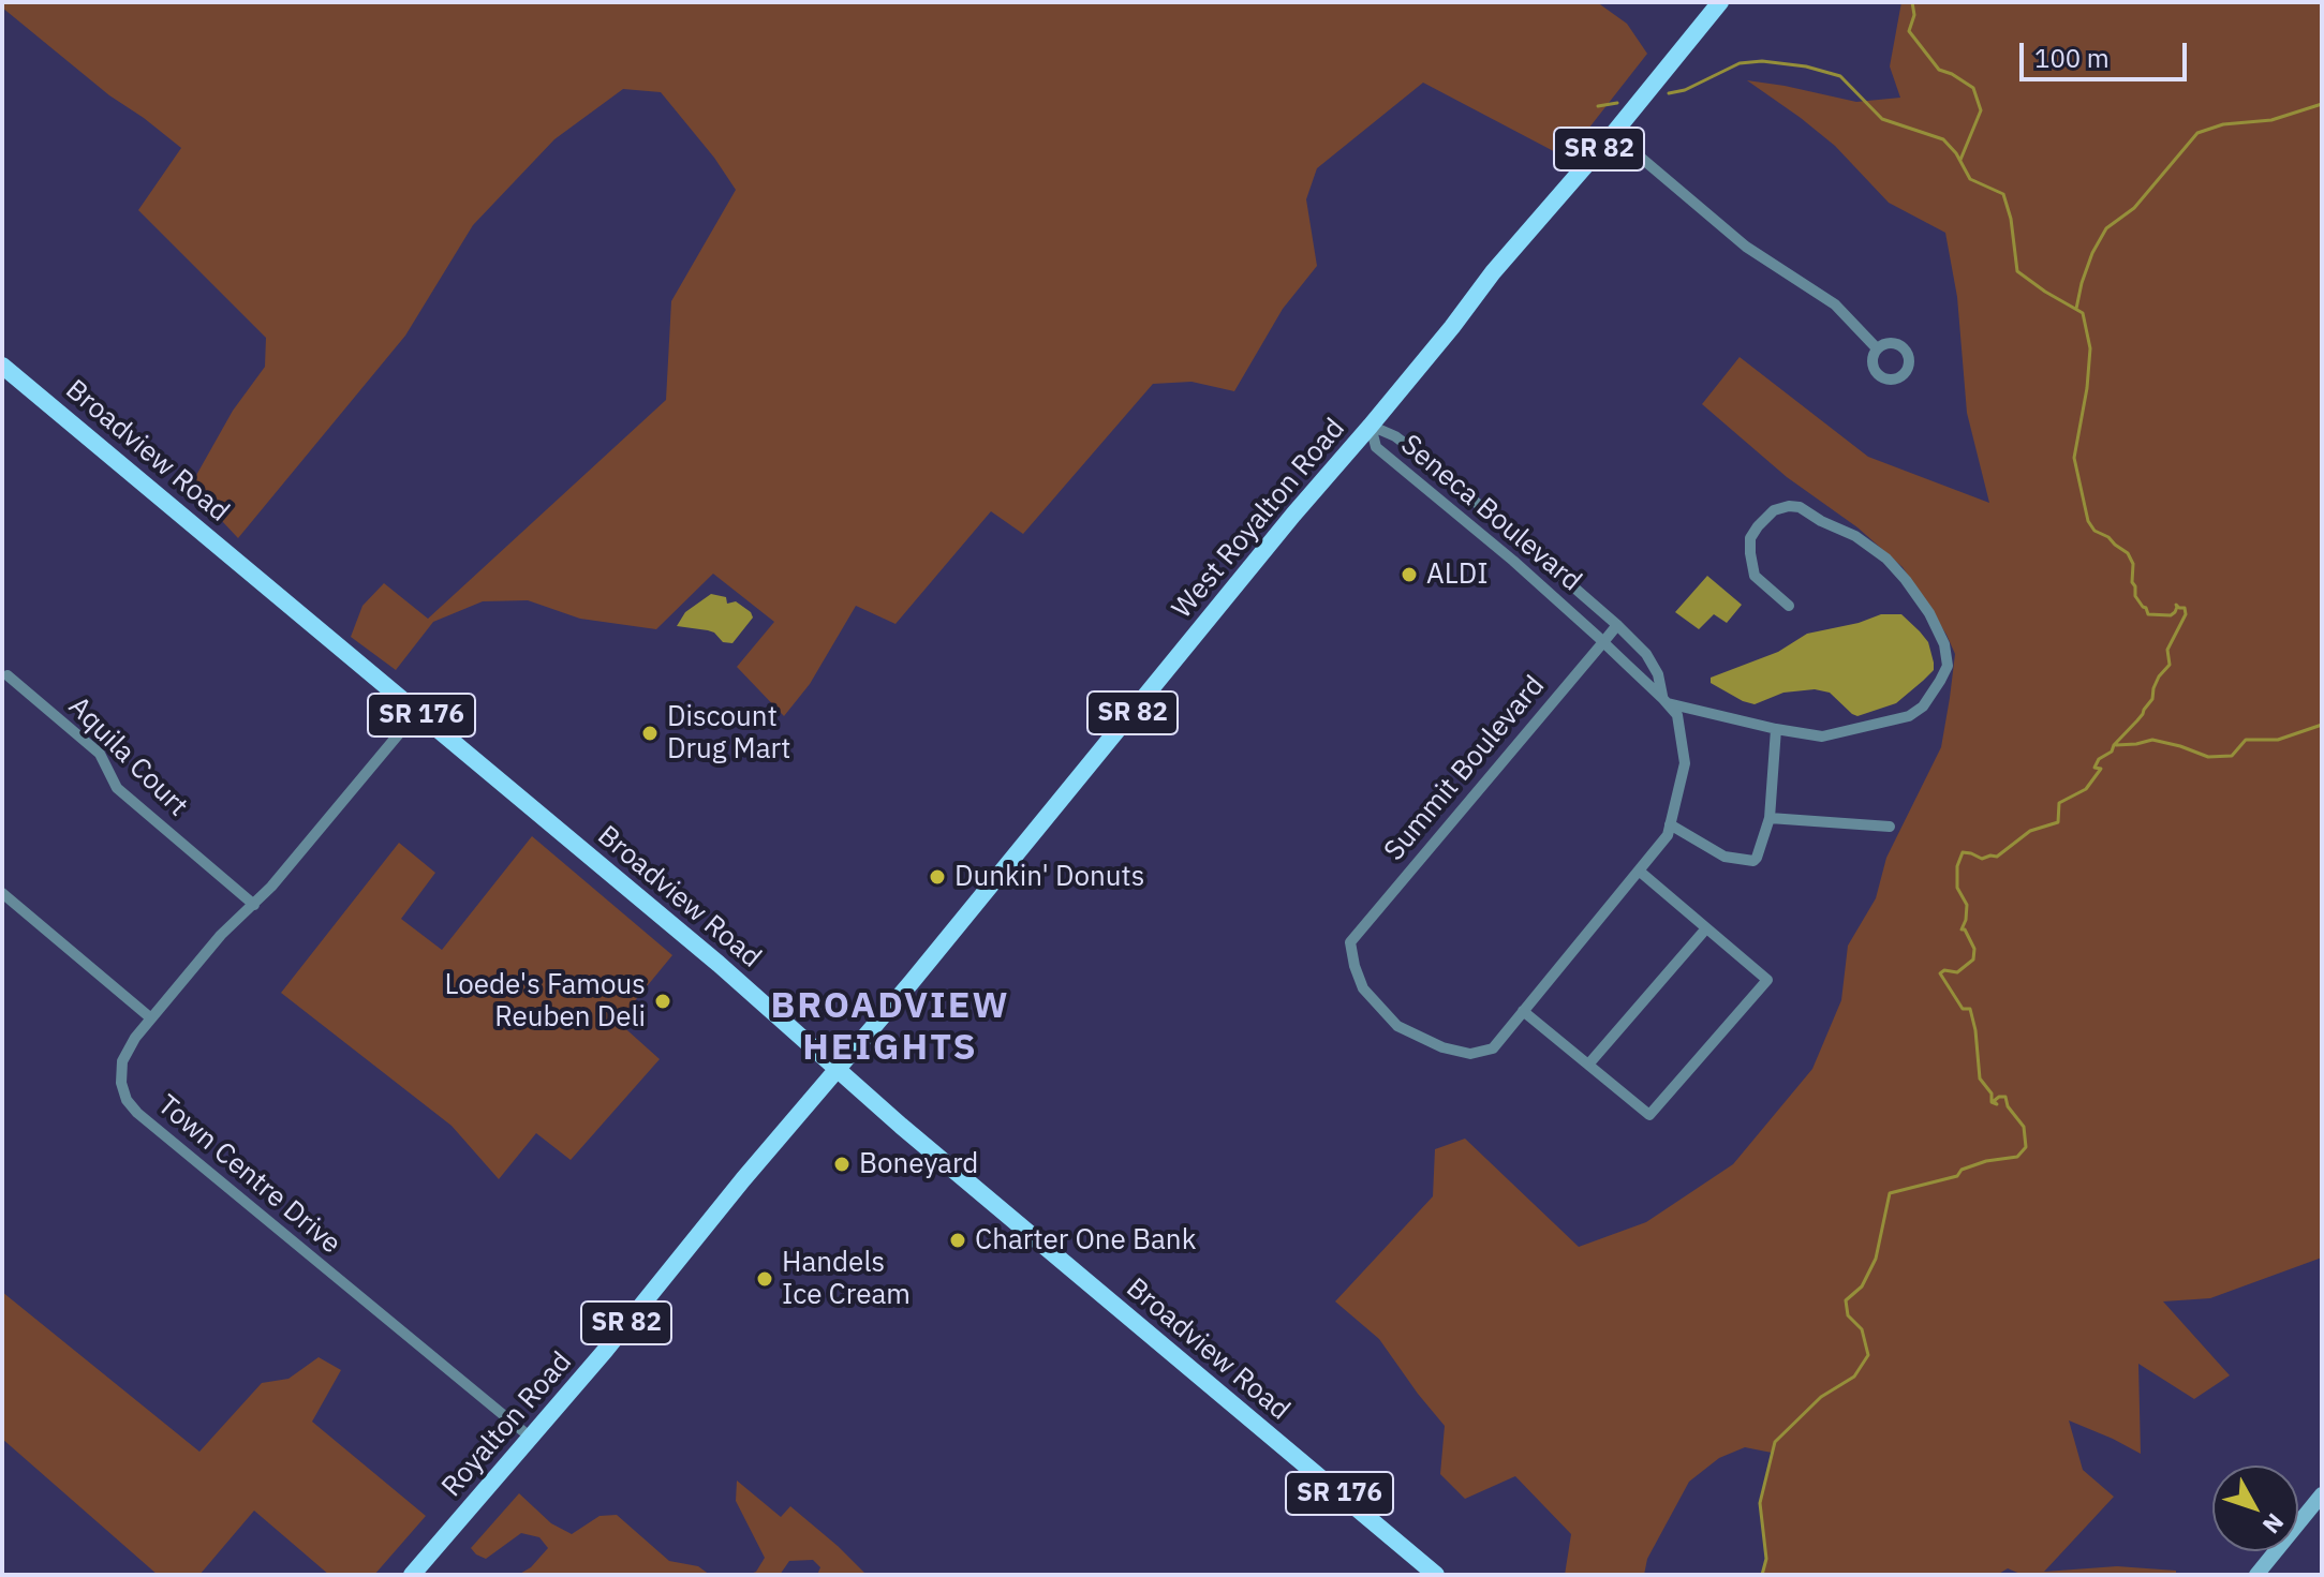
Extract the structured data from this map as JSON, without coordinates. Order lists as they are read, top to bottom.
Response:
{
  "streets": {
    "main road": [
      "SR 82",
      "Broadview Road",
      "West Royalton Road",
      "SR 176",
      "Royalton Road"
    ],
    "street": [
      "Seneca Boulevard",
      "Aquila Court",
      "Summit Boulevard",
      "Town Centre Drive"
    ]
  },
  "crossings": [
    ["Broadview Road", "West Royalton Road"],
    ["Broadview Road", "Town Centre Drive"],
    ["Broadview Road", "Royalton Road"],
    ["Seneca Boulevard", "West Royalton Road"],
    ["Seneca Boulevard", "Summit Boulevard"],
    ["West Royalton Road", "Royalton Road"],
    ["Aquila Court", "Town Centre Drive"],
    ["Town Centre Drive", "Royalton Road"]
  ],
  "districts": ["BROADVIEW HEIGHTS"],
  "places": [
    "ALDI",
    "Discount Drug Mart",
    "Dunkin' Donuts",
    "Loede's Famous Reuben Deli",
    "Boneyard",
    "Charter One Bank",
    "Handels Ice Cream"
  ],
  "scale_bar": "100 m",
  "north": "bottom right"
}
